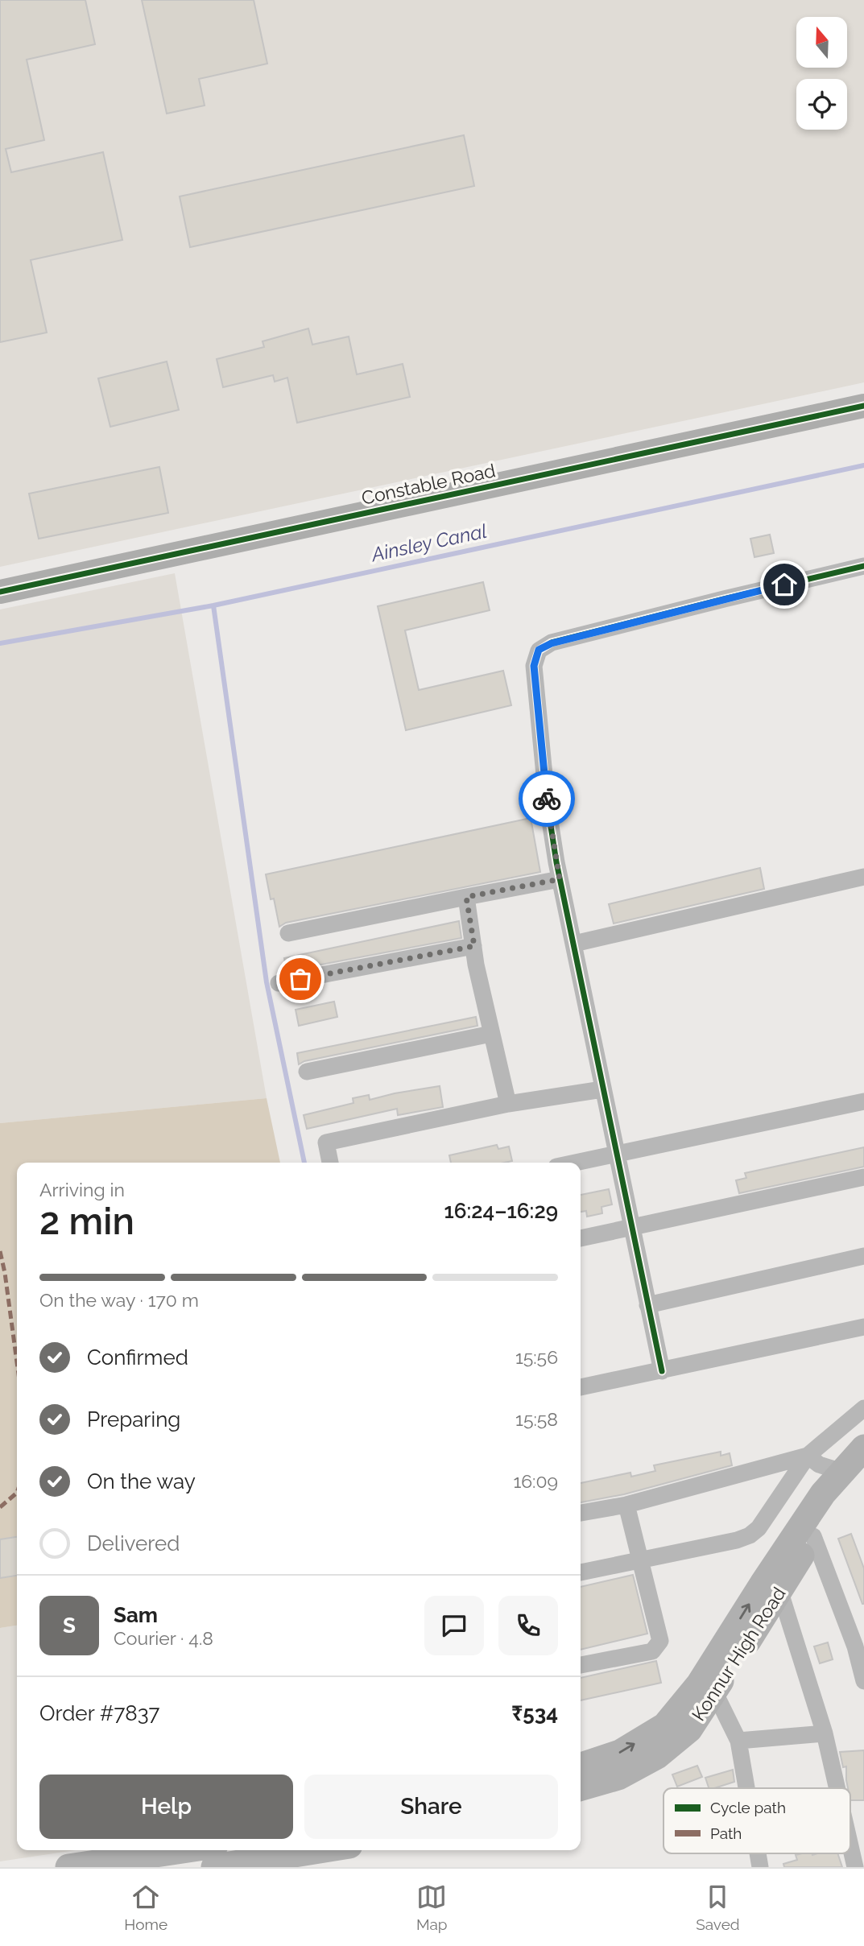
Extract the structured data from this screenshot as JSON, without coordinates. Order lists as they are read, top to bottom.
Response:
{
  "streets": {
    "main road": ["Konnur High Road"],
    "street": ["Constable Road"]
  },
  "water": ["Ainsley Canal"],
  "legend": ["Cycle path", "Path"],
  "north": "top",
  "page": {
    "heading": ["2 min", "Arriving in", "16:24–16:29"],
    "panel": [
      "Sam",
      "Courier · 4.8",
      "Order #7837",
      "₹534"
    ],
    "bar": "On the way · 170 m",
    "list": [
      ["Confirmed", "15:56"],
      ["Preparing", "15:58"],
      ["On the way", "16:09"],
      "Delivered"
    ],
    "round": "S",
    "buttons": ["Help", "Share"],
    "tabs": ["Home", "Map", "Saved"]
  }
}
